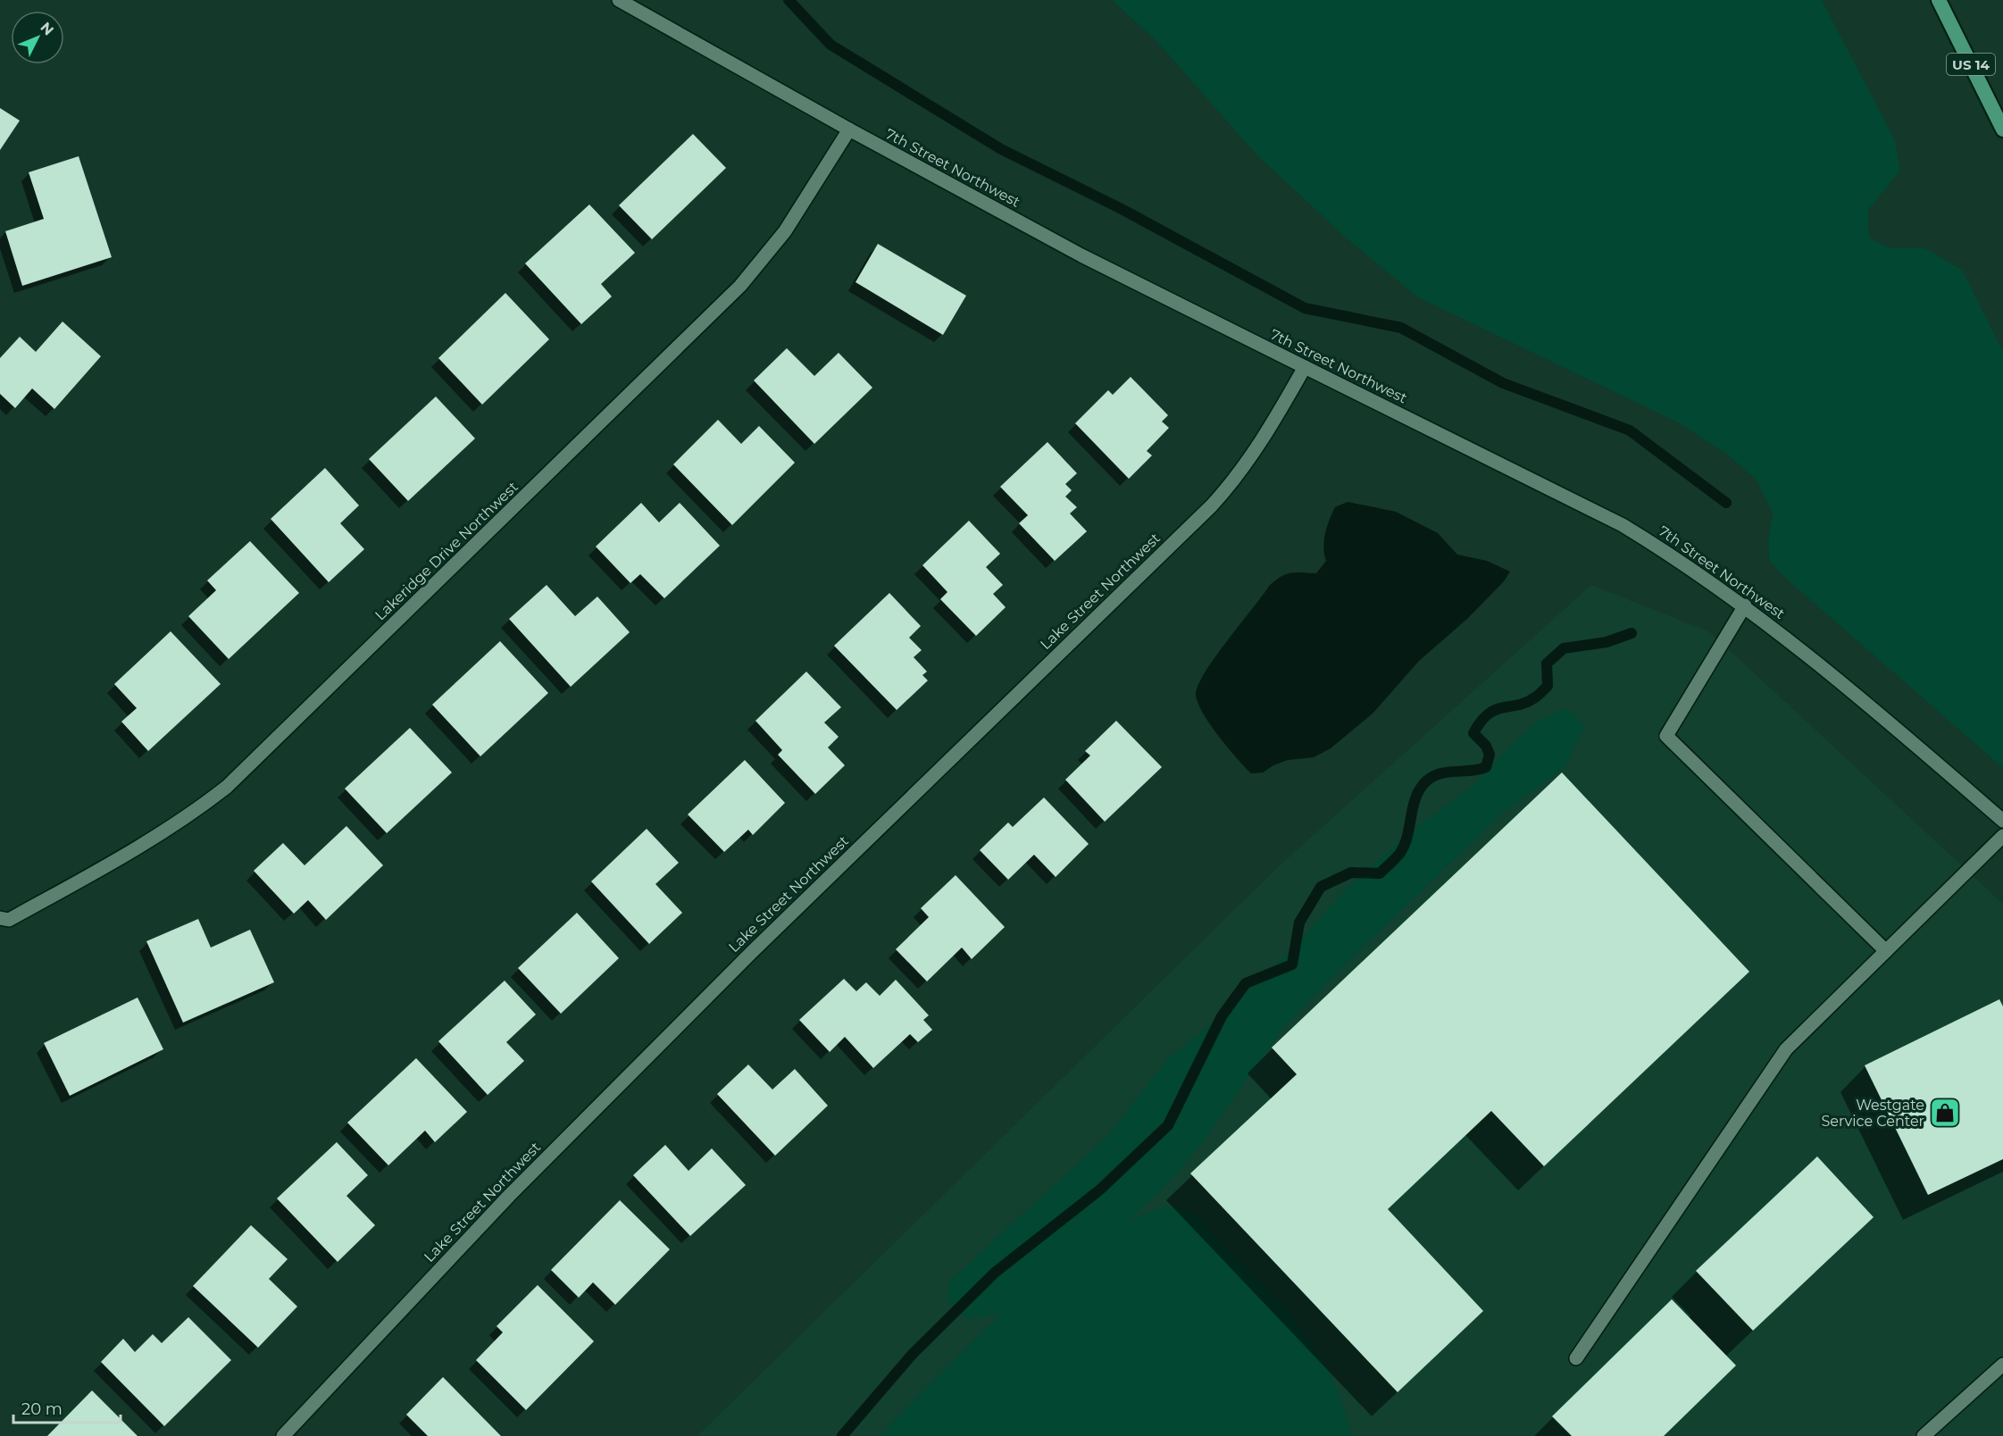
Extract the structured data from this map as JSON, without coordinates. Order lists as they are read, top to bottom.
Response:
{
  "streets": {
    "highway": ["US 14"],
    "street": ["7th Street Northwest", "Lakeridge Drive Northwest", "Lake Street Northwest"]
  },
  "crossings": [
    ["7th Street Northwest", "Lakeridge Drive Northwest"],
    ["7th Street Northwest", "Lake Street Northwest"]
  ],
  "places": {
    "shop": ["Westgate Service Center"]
  },
  "scale_bar": "20 m",
  "north": "top right"
}
